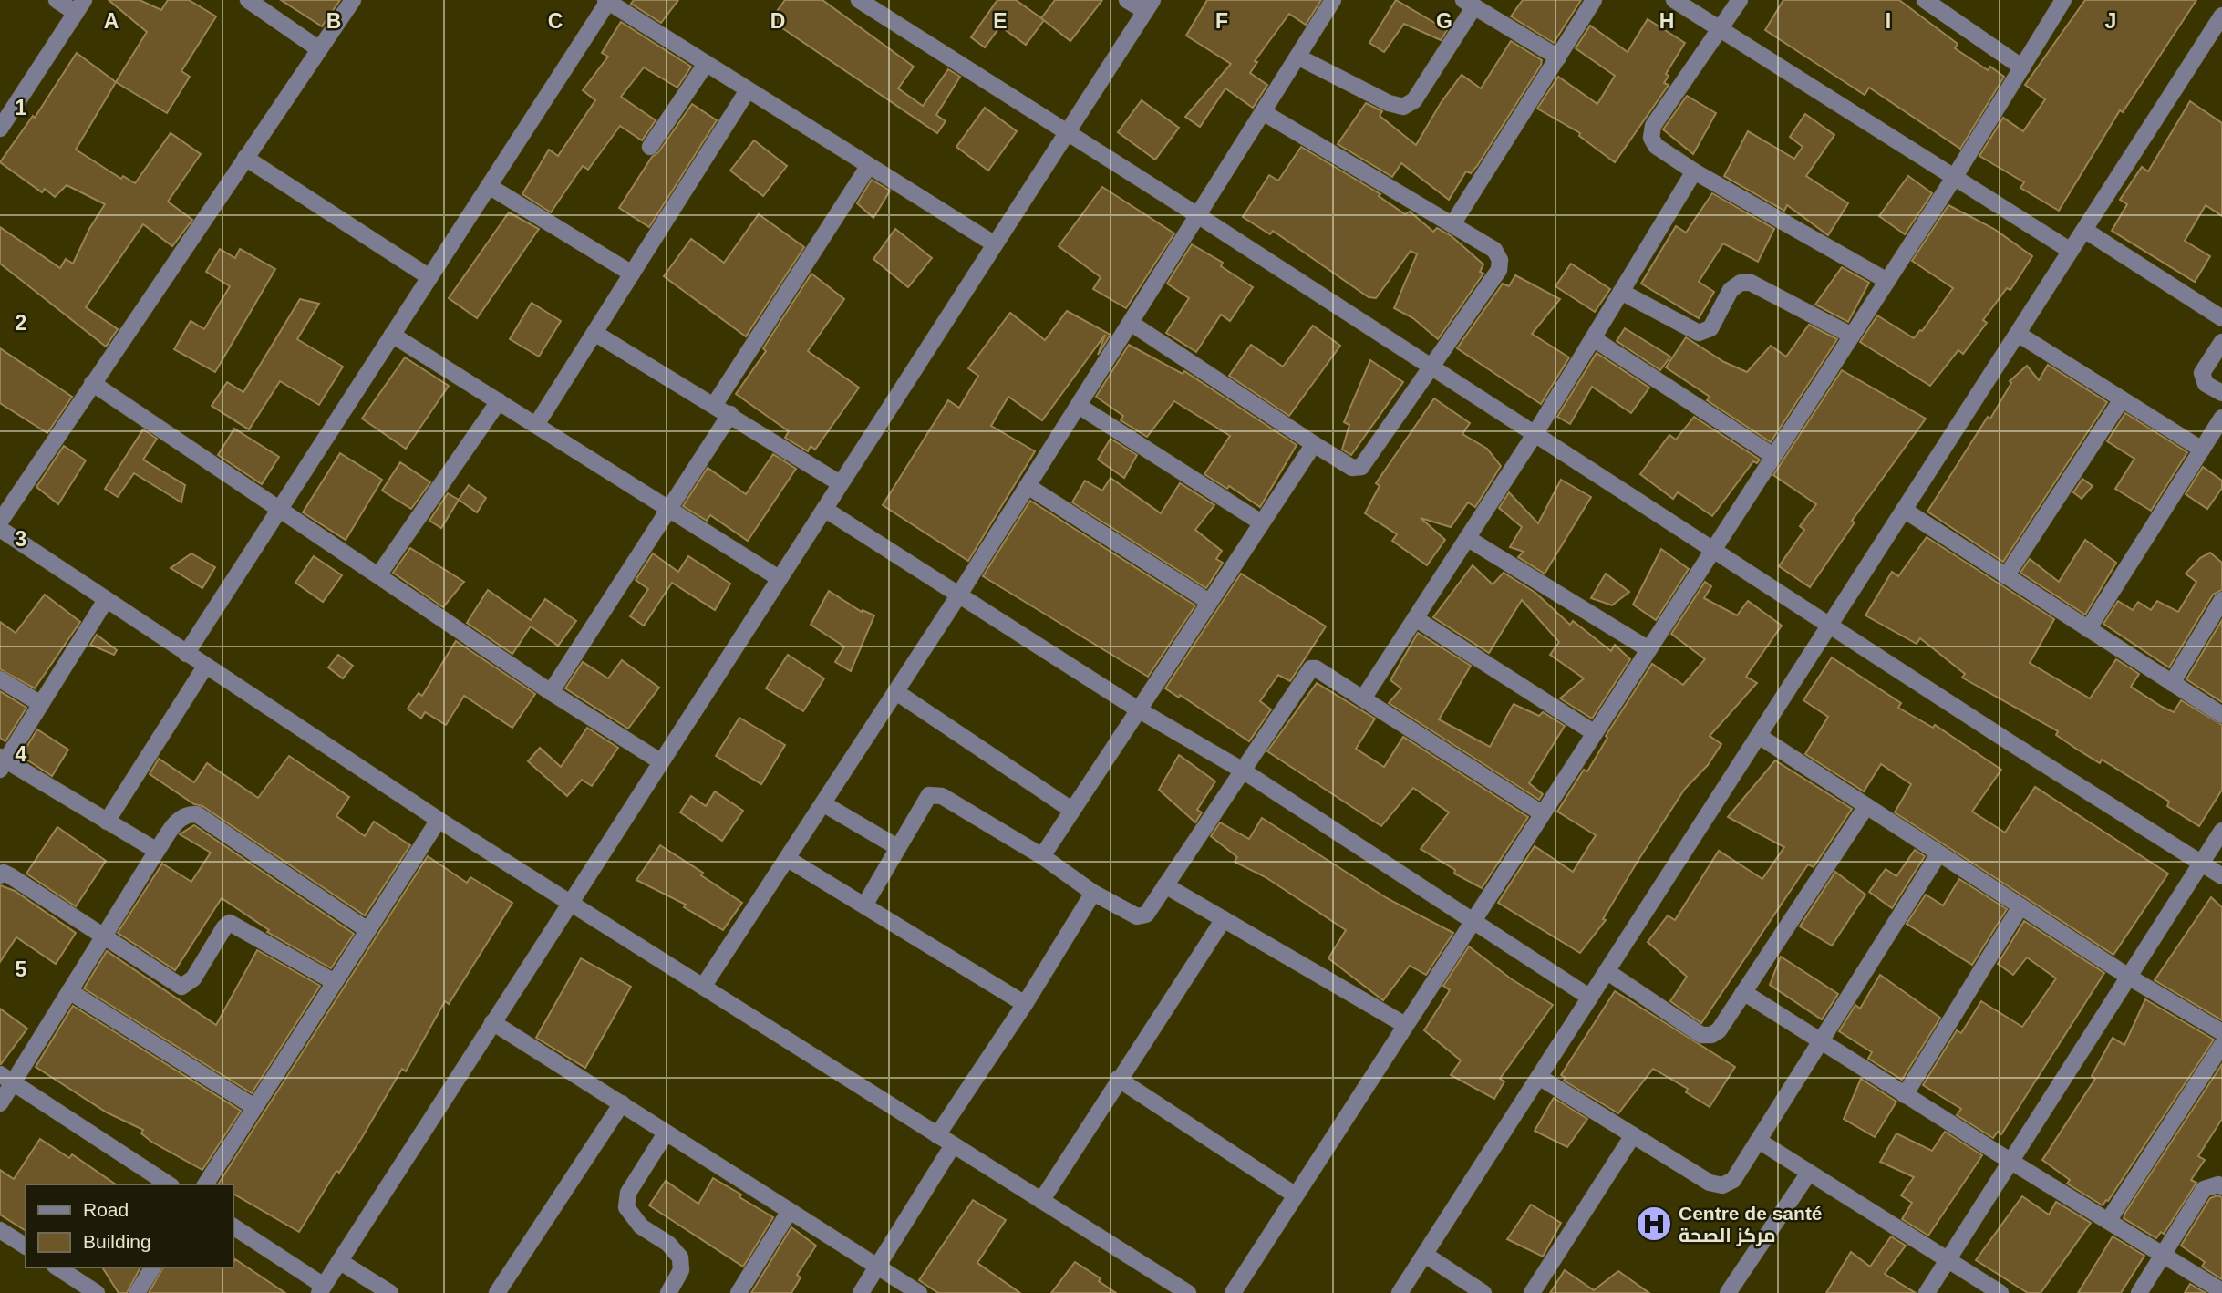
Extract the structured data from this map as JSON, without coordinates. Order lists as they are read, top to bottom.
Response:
{
  "places": {
    "hospital": ["Centre de santé مركز الصحة"]
  },
  "legend": ["Road", "Building"],
  "grid": {
    "columns": [
      "A",
      "B",
      "C",
      "D",
      "E",
      "F",
      "G",
      "H",
      "I",
      "J"
    ],
    "rows": [
      "1",
      "2",
      "3",
      "4",
      "5"
    ]
  }
}
